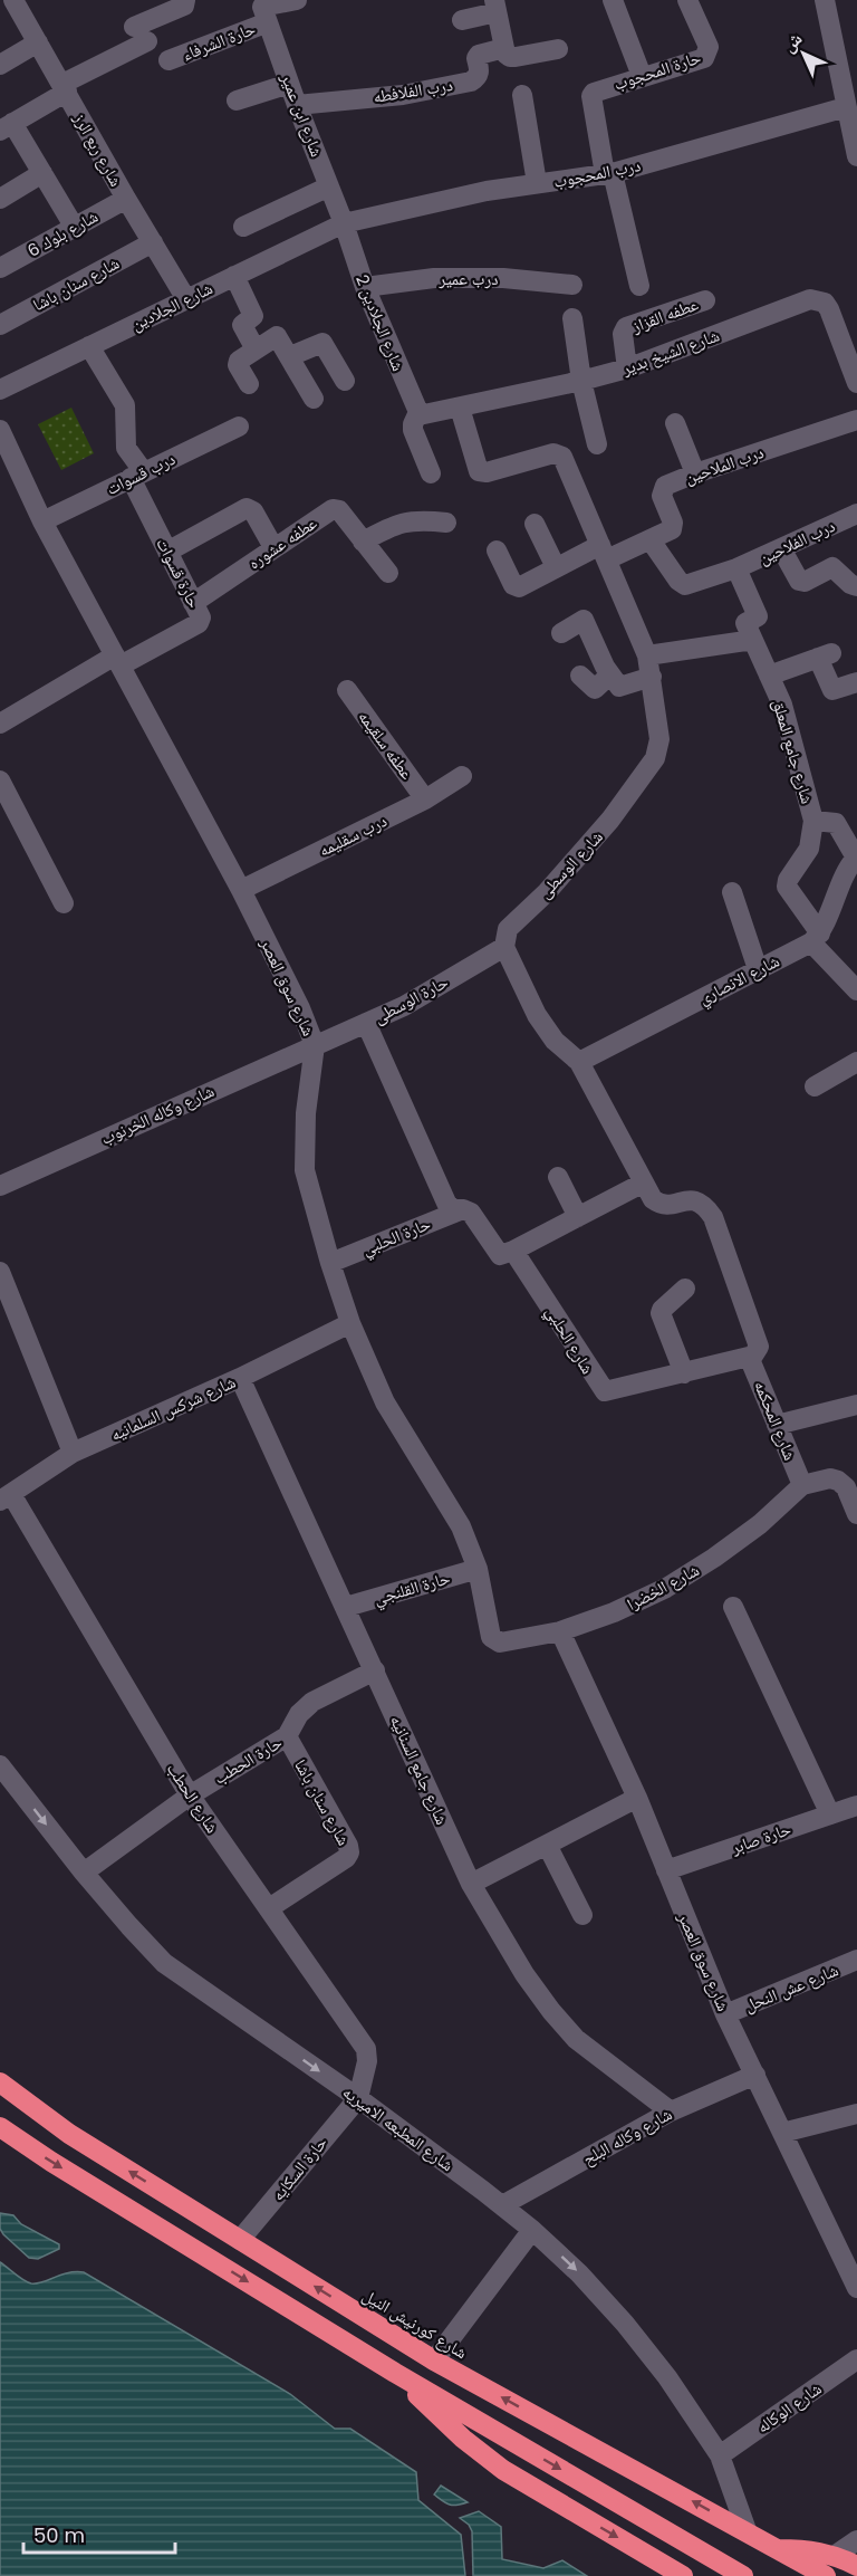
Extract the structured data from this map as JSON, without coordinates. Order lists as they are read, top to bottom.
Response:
{
  "streets": {
    "highway": ["شارع كورنيش النيل"],
    "street": [
      "حارة الشرفاء",
      "حارة المحجوب",
      "درب الفلافطه",
      "شارع ابن عمير",
      "شارع ربع الرز",
      "درب المحجوب",
      "شارع بلوك 6",
      "درب عمير",
      "شارع سنان باشا",
      "شارع الجلادين",
      "عطفه القزاز",
      "شارع الجلادين 2",
      "شارع الشيخ بدير",
      "درب الملاحين",
      "درب قسوات",
      "درب الفلاحين",
      "عطفه عشوره",
      "حارة قسوات",
      "عطفه سلقيمه",
      "شارع جامع المعلق",
      "درب سقليمه",
      "شارع الوسطى",
      "شارع الانصاري",
      "شارع سوق العصر",
      "حارة الوسطى",
      "شارع وكاله الخرنوب",
      "حارة الحلبي",
      "شارع الحلبي",
      "شارع شركس السلمانيه",
      "شارع المحكمه",
      "شارع الخضرا",
      "حارة القلنجي",
      "حارة الحطب",
      "شارع جامع السنانيه",
      "شارع الحطب",
      "حارة صابر",
      "شارع عش النحل",
      "شارع المطبعه الاميريه",
      "شارع وكاله البلح",
      "حارة السكايه",
      "شارع الوكاله"
    ]
  },
  "crossings": [
    ["حارة الشرفاء", "شارع ابن عمير"],
    ["حارة المحجوب", "درب المحجوب"],
    ["درب الفلافطه", "شارع ابن عمير"],
    ["شارع ابن عمير", "درب المحجوب"],
    ["شارع ابن عمير", "شارع الجلادين"],
    ["شارع ابن عمير", "شارع الجلادين 2"],
    ["شارع ربع الرز", "شارع بلوك 6"],
    ["شارع ربع الرز", "شارع سنان باشا"],
    ["شارع ربع الرز", "شارع الجلادين"],
    ["درب المحجوب", "شارع الجلادين"],
    ["درب المحجوب", "شارع الجلادين 2"],
    ["درب عمير", "شارع الجلادين 2"],
    ["شارع سنان باشا", "حارة الحطب"],
    ["شارع سنان باشا", "شارع الحطب"],
    ["شارع الجلادين", "شارع الجلادين 2"],
    ["شارع الجلادين", "حارة قسوات"],
    ["عطفه القزاز", "شارع الشيخ بدير"],
    ["شارع الجلادين 2", "شارع الشيخ بدير"],
    ["شارع الشيخ بدير", "شارع الوسطى"],
    ["درب الملاحين", "درب الفلاحين"],
    ["درب الملاحين", "شارع الوسطى"],
    ["درب قسوات", "حارة قسوات"],
    ["درب قسوات", "شارع سوق العصر"],
    ["عطفه عشوره", "حارة قسوات"],
    ["حارة قسوات", "شارع سوق العصر"],
    ["عطفه سلقيمه", "درب سقليمه"],
    ["شارع جامع المعلق", "شارع الانصاري"],
    ["درب سقليمه", "شارع سوق العصر"],
    ["شارع الوسطى", "حارة الوسطى"],
    ["شارع سوق العصر", "حارة الوسطى"],
    ["شارع سوق العصر", "شارع وكاله الخرنوب"],
    ["شارع سوق العصر", "حارة الحلبي"],
    ["شارع سوق العصر", "شارع شركس السلمانيه"],
    ["شارع سوق العصر", "شارع الخضرا"],
    ["شارع سوق العصر", "حارة القلنجي"],
    ["شارع سوق العصر", "حارة صابر"],
    ["شارع سوق العصر", "شارع عش النحل"],
    ["شارع سوق العصر", "شارع وكاله البلح"],
    ["حارة الوسطى", "شارع وكاله الخرنوب"],
    ["شارع الحلبي", "شارع المحكمه"],
    ["شارع شركس السلمانيه", "شارع جامع السنانيه"],
    ["شارع شركس السلمانيه", "شارع الحطب"],
    ["شارع المحكمه", "شارع الخضرا"],
    ["حارة القلنجي", "شارع جامع السنانيه"],
    ["حارة الحطب", "شارع جامع السنانيه"],
    ["حارة الحطب", "شارع الحطب"],
    ["حارة الحطب", "شارع المطبعه الاميريه"],
    ["شارع جامع السنانيه", "شارع وكاله البلح"],
    ["شارع الحطب", "شارع المطبعه الاميريه"],
    ["شارع الحطب", "حارة السكايه"],
    ["شارع المطبعه الاميريه", "شارع وكاله البلح"],
    ["شارع المطبعه الاميريه", "حارة السكايه"],
    ["شارع المطبعه الاميريه", "شارع كورنيش النيل"],
    ["شارع المطبعه الاميريه", "شارع الوكاله"],
    ["حارة السكايه", "شارع كورنيش النيل"]
  ],
  "one_way": ["شارع المطبعه الاميريه"],
  "scale_bar": "50 m",
  "north": "top left"
}
